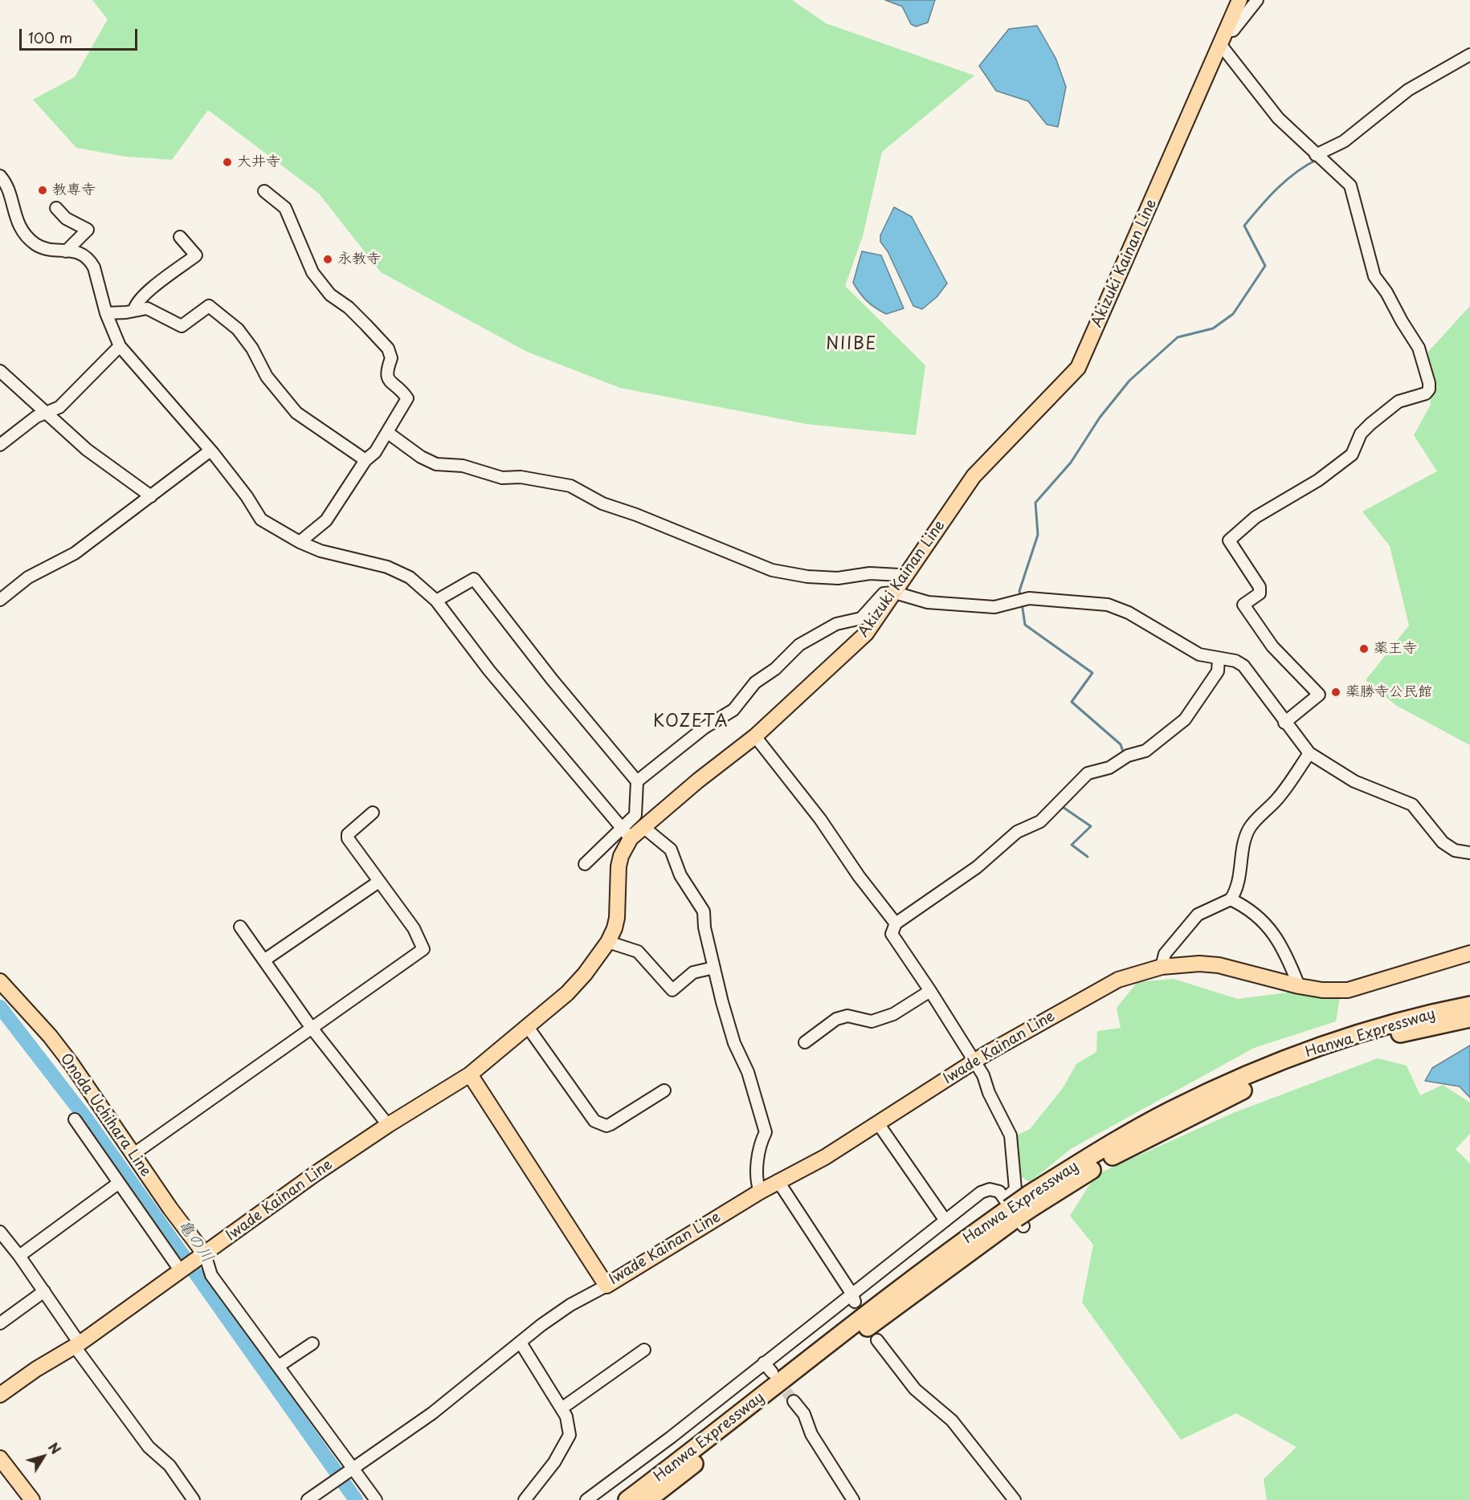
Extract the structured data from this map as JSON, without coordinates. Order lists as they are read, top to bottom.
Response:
{
  "streets": {
    "highway": ["Hanwa Expressway"],
    "main road": ["Akizuki Kainan Line", "Iwade Kainan Line", "Onoda Uchihara Line"]
  },
  "crossings": [
    ["Akizuki Kainan Line", "Iwade Kainan Line"],
    ["Iwade Kainan Line", "Onoda Uchihara Line"]
  ],
  "districts": ["NIIBE", "KOZETA"],
  "water": ["亀の川"],
  "places": [
    "大井寺",
    "教専寺",
    "永教寺",
    "薬王寺",
    "薬勝寺公民館"
  ],
  "scale_bar": "100 m",
  "north": "top right"
}
